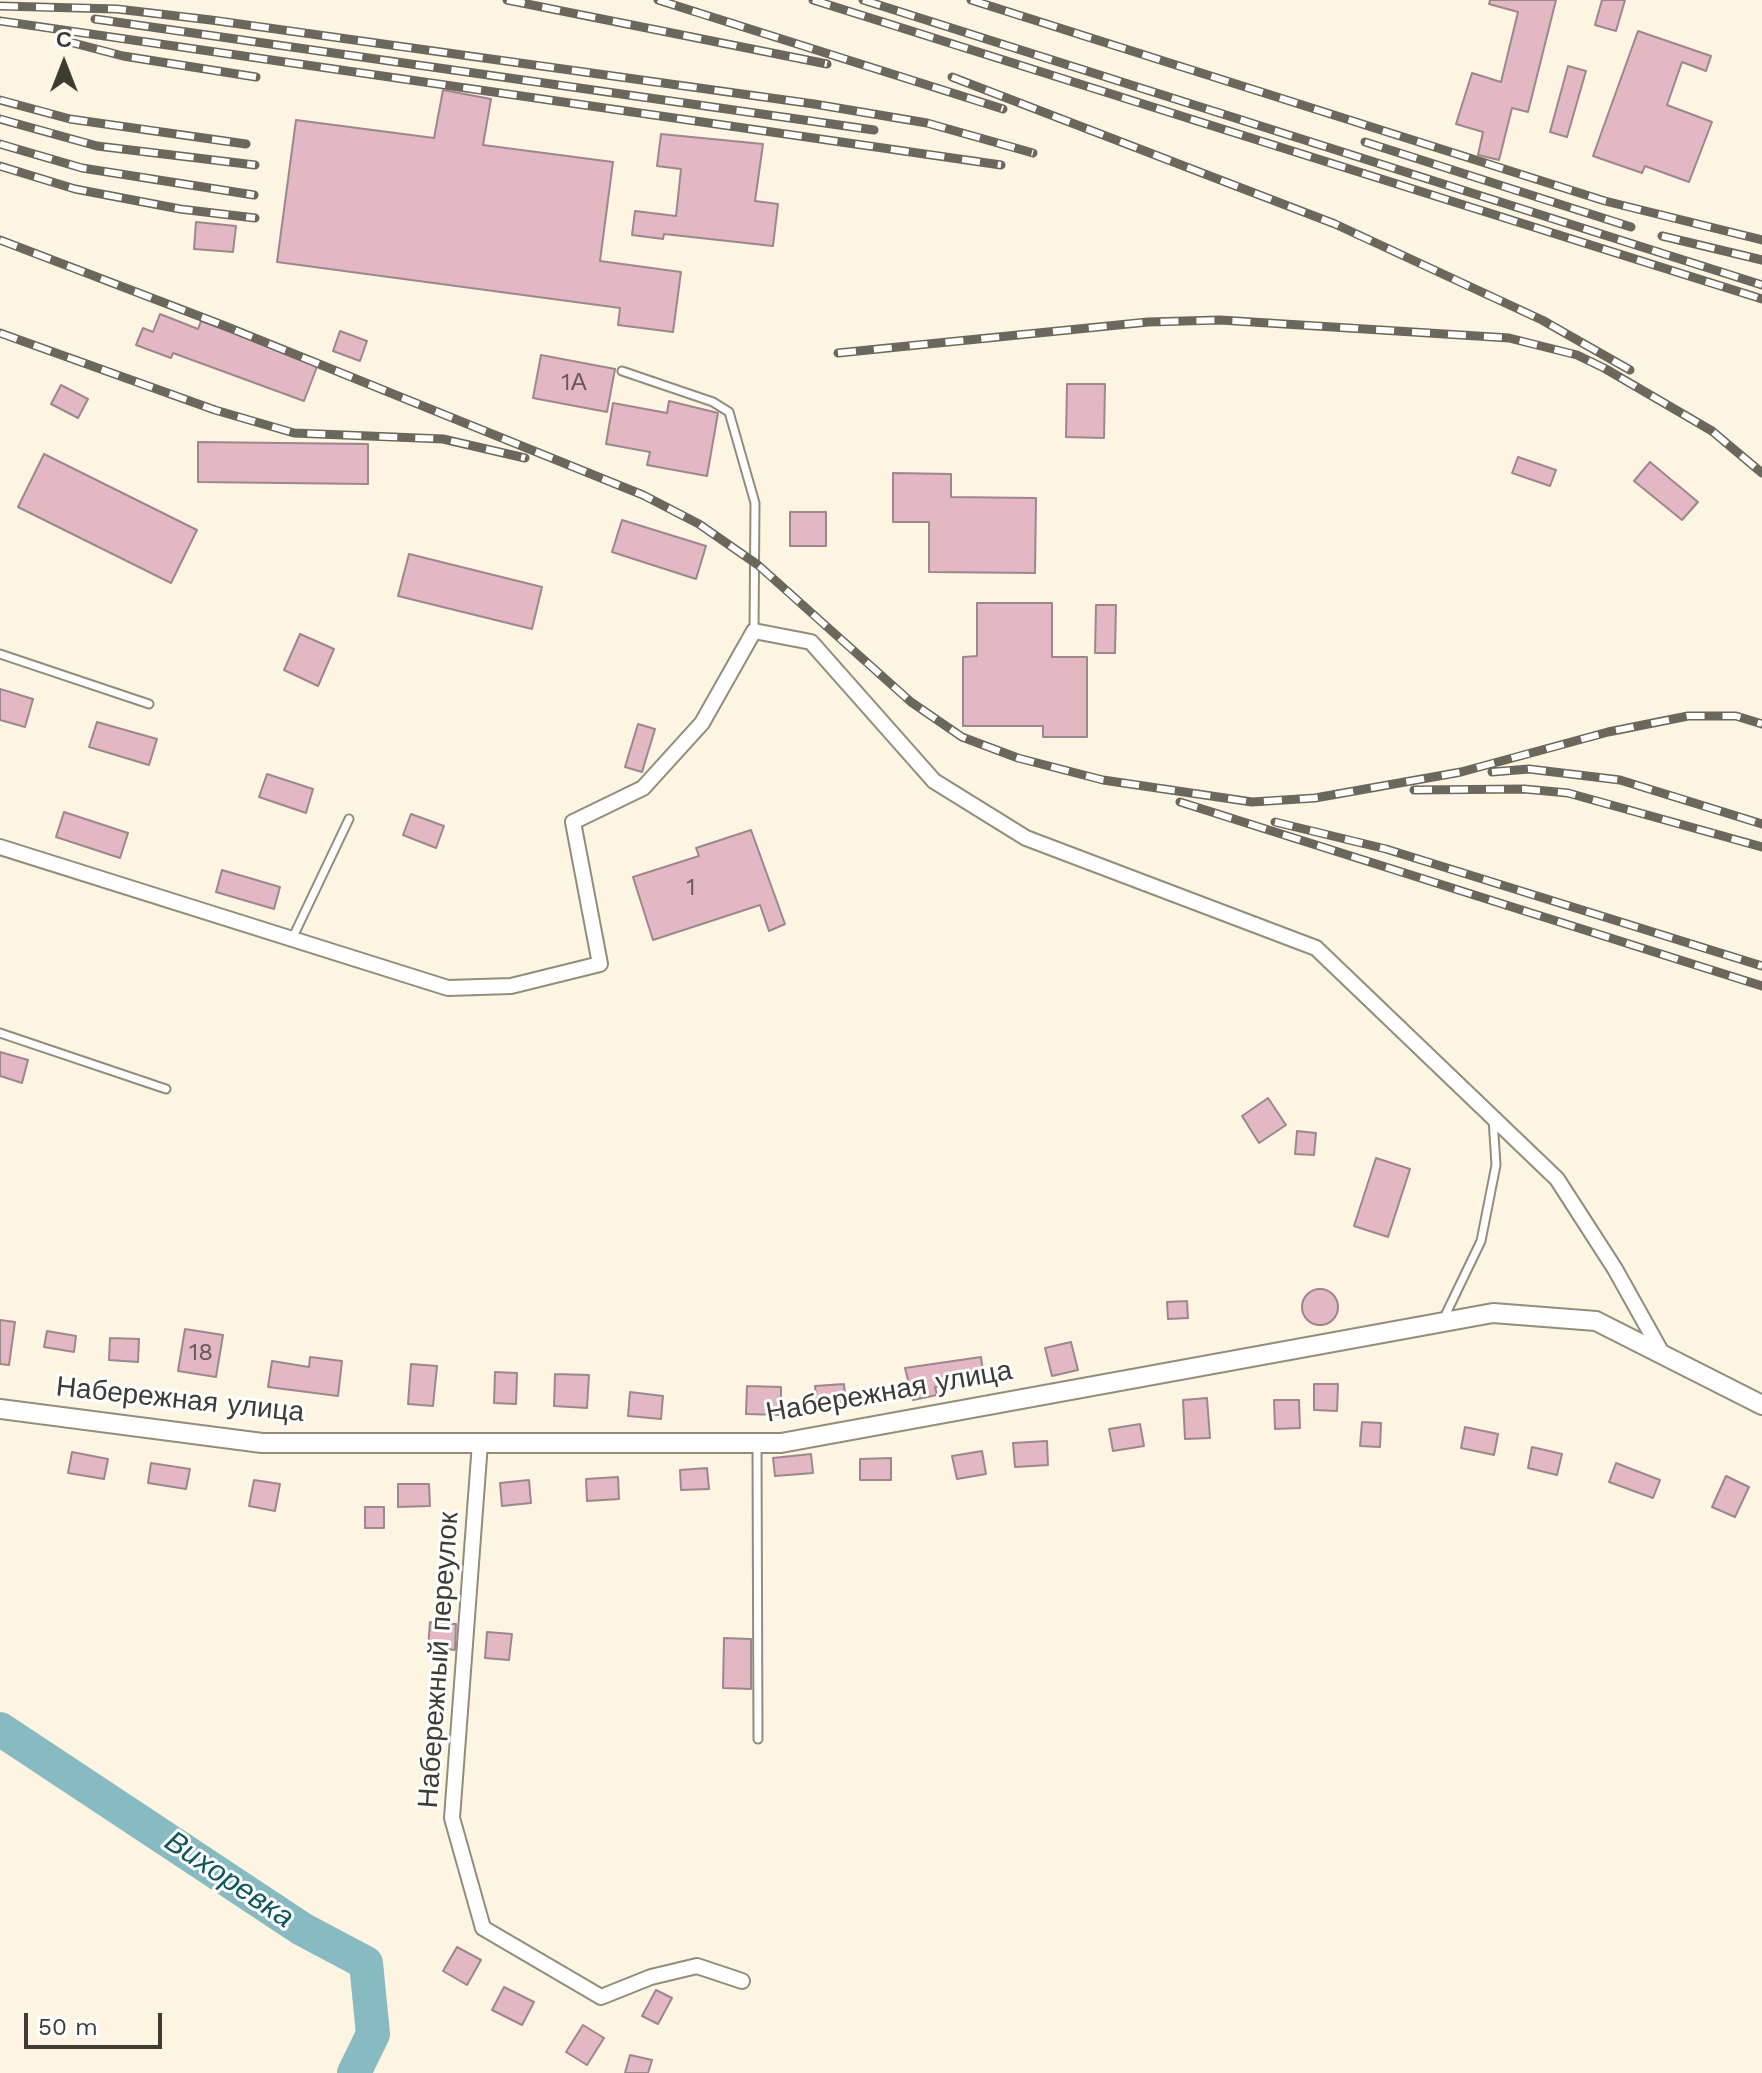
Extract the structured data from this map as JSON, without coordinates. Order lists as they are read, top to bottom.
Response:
{
  "streets": {
    "street": ["Набережная улица", "Набережный переулок"]
  },
  "crossings": [
    ["Набережная улица", "Набережный переулок"]
  ],
  "water": ["Вихоревка"],
  "house_numbers": ["1А", "1", "18"],
  "scale_bar": "50 m",
  "north": "top"
}
